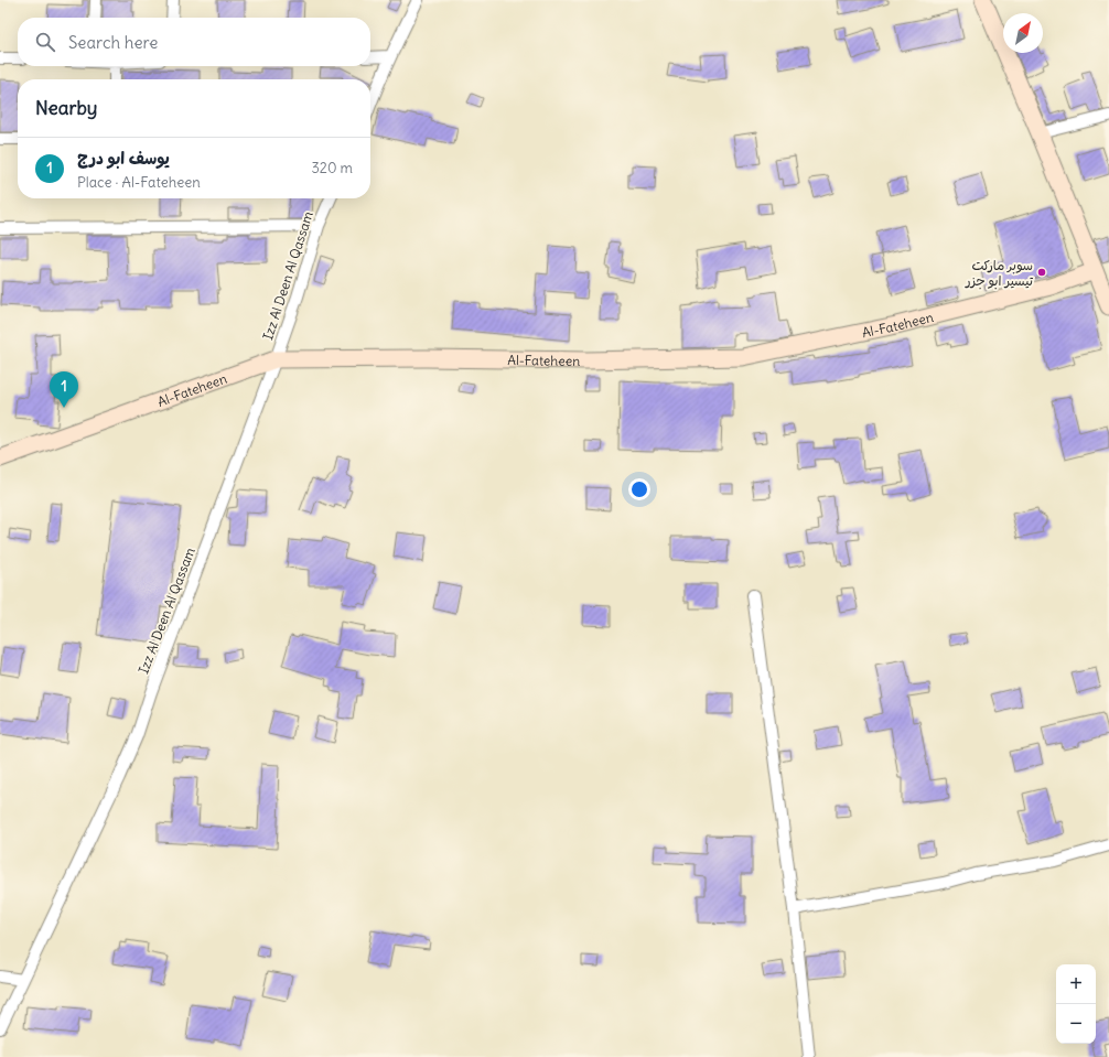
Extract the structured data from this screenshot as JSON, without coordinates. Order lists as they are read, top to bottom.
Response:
{
  "streets": {
    "street": ["Izz Al Deen Al Qassam", "Al-Fateheen"]
  },
  "crossings": [
    ["Izz Al Deen Al Qassam", "Al-Fateheen"]
  ],
  "places": ["سوبر ماركت تيسير ابو جزر"],
  "north": "top right",
  "page": {
    "search": "Search here",
    "heading": "Nearby",
    "list": [
      {
        "mark": "1",
        "name": "يوسف ابو درج",
        "note": "Place · Al-Fateheen",
        "value": "320 m"
      }
    ],
    "pins": "1",
    "map_buttons": ["+", "−"]
  }
}
